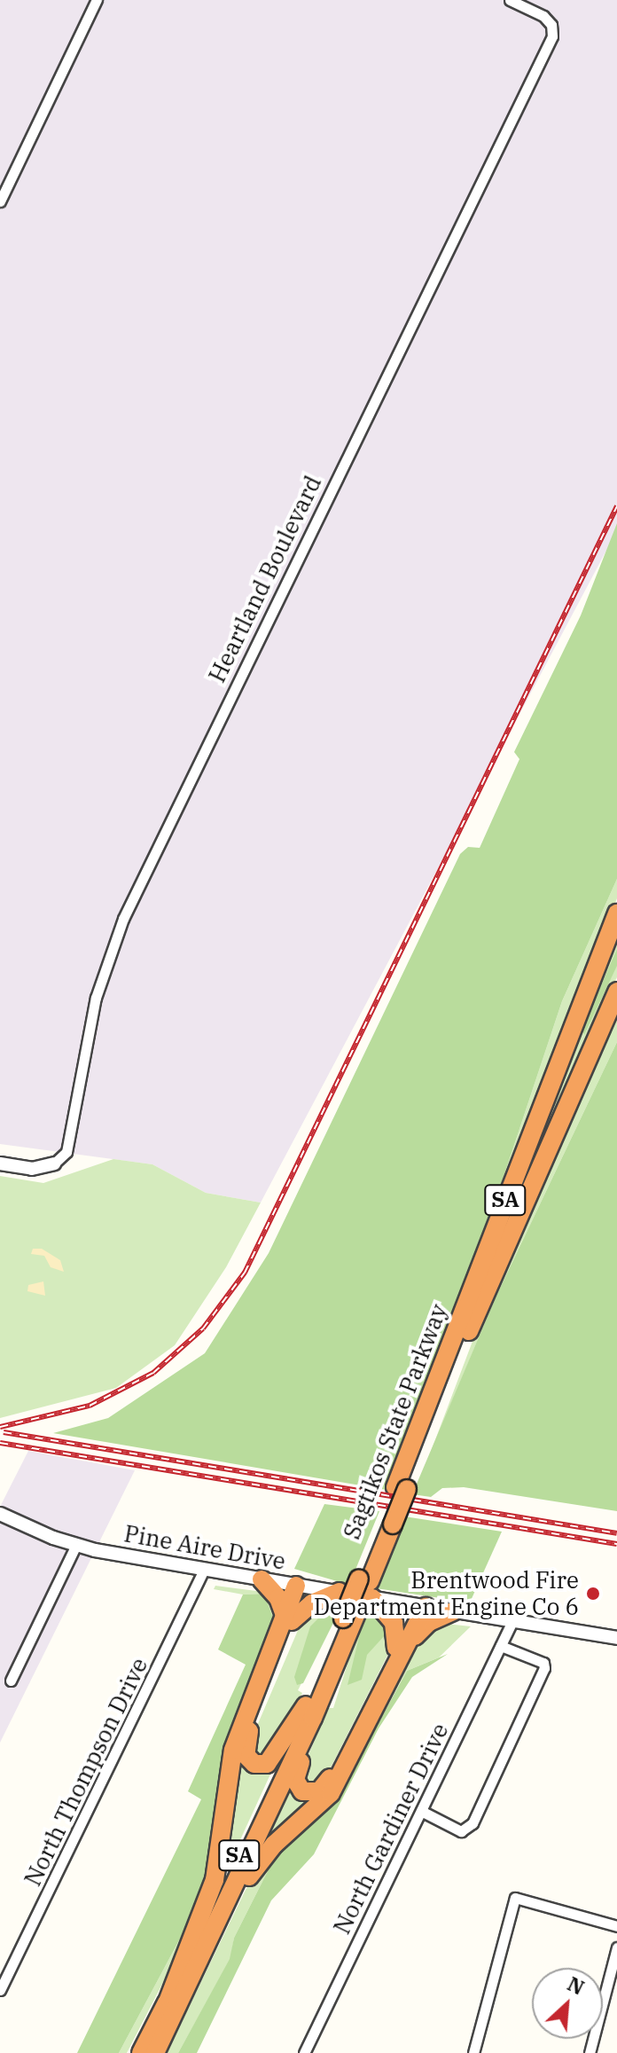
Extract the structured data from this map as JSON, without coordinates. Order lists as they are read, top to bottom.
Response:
{
  "streets": {
    "highway": ["SA", "Sagtikos State Parkway"],
    "street": [
      "Heartland Boulevard",
      "Pine Aire Drive",
      "North Thompson Drive",
      "North Gardiner Drive"
    ]
  },
  "crossings": [
    ["Sagtikos State Parkway", "Pine Aire Drive"],
    ["Pine Aire Drive", "North Thompson Drive"],
    ["Pine Aire Drive", "North Gardiner Drive"]
  ],
  "places": ["Brentwood Fire Department Engine Co 6"],
  "north": "top right"
}
